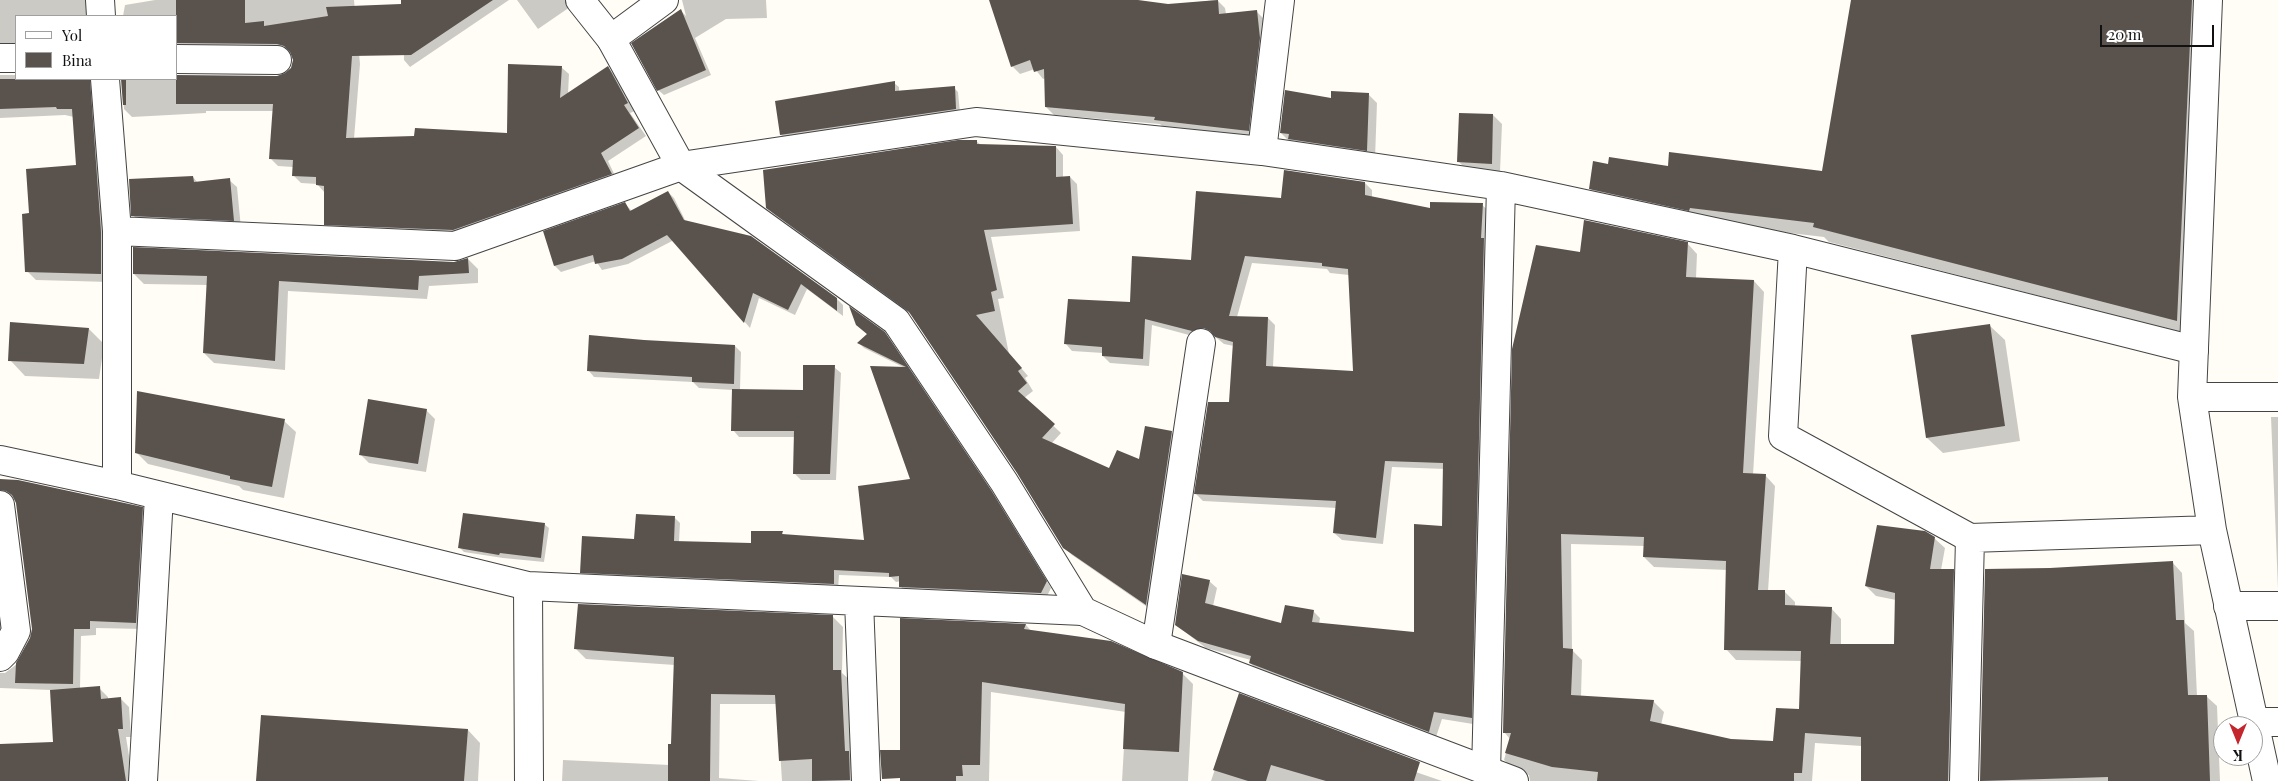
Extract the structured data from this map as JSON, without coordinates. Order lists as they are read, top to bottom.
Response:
{
  "legend": ["Yol", "Bina"],
  "scale_bar": "20 m",
  "north": "bottom"
}
